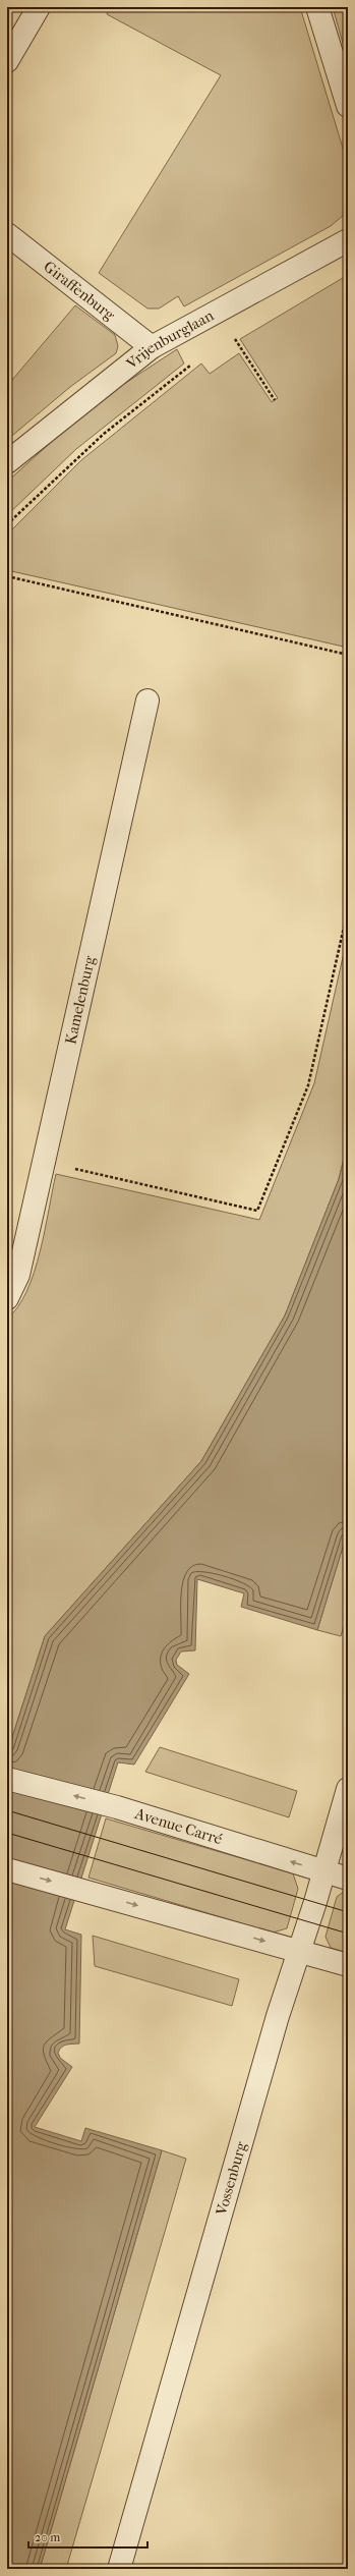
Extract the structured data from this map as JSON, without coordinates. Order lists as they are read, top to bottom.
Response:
{
  "streets": {
    "street": [
      "Giraffenburg",
      "Vrijenburglaan",
      "Kamelenburg",
      "Avenue Carré",
      "Vossenburg"
    ]
  },
  "crossings": [
    ["Giraffenburg", "Vrijenburglaan"],
    ["Avenue Carré", "Vossenburg"]
  ],
  "scale_bar": "20 m"
}
